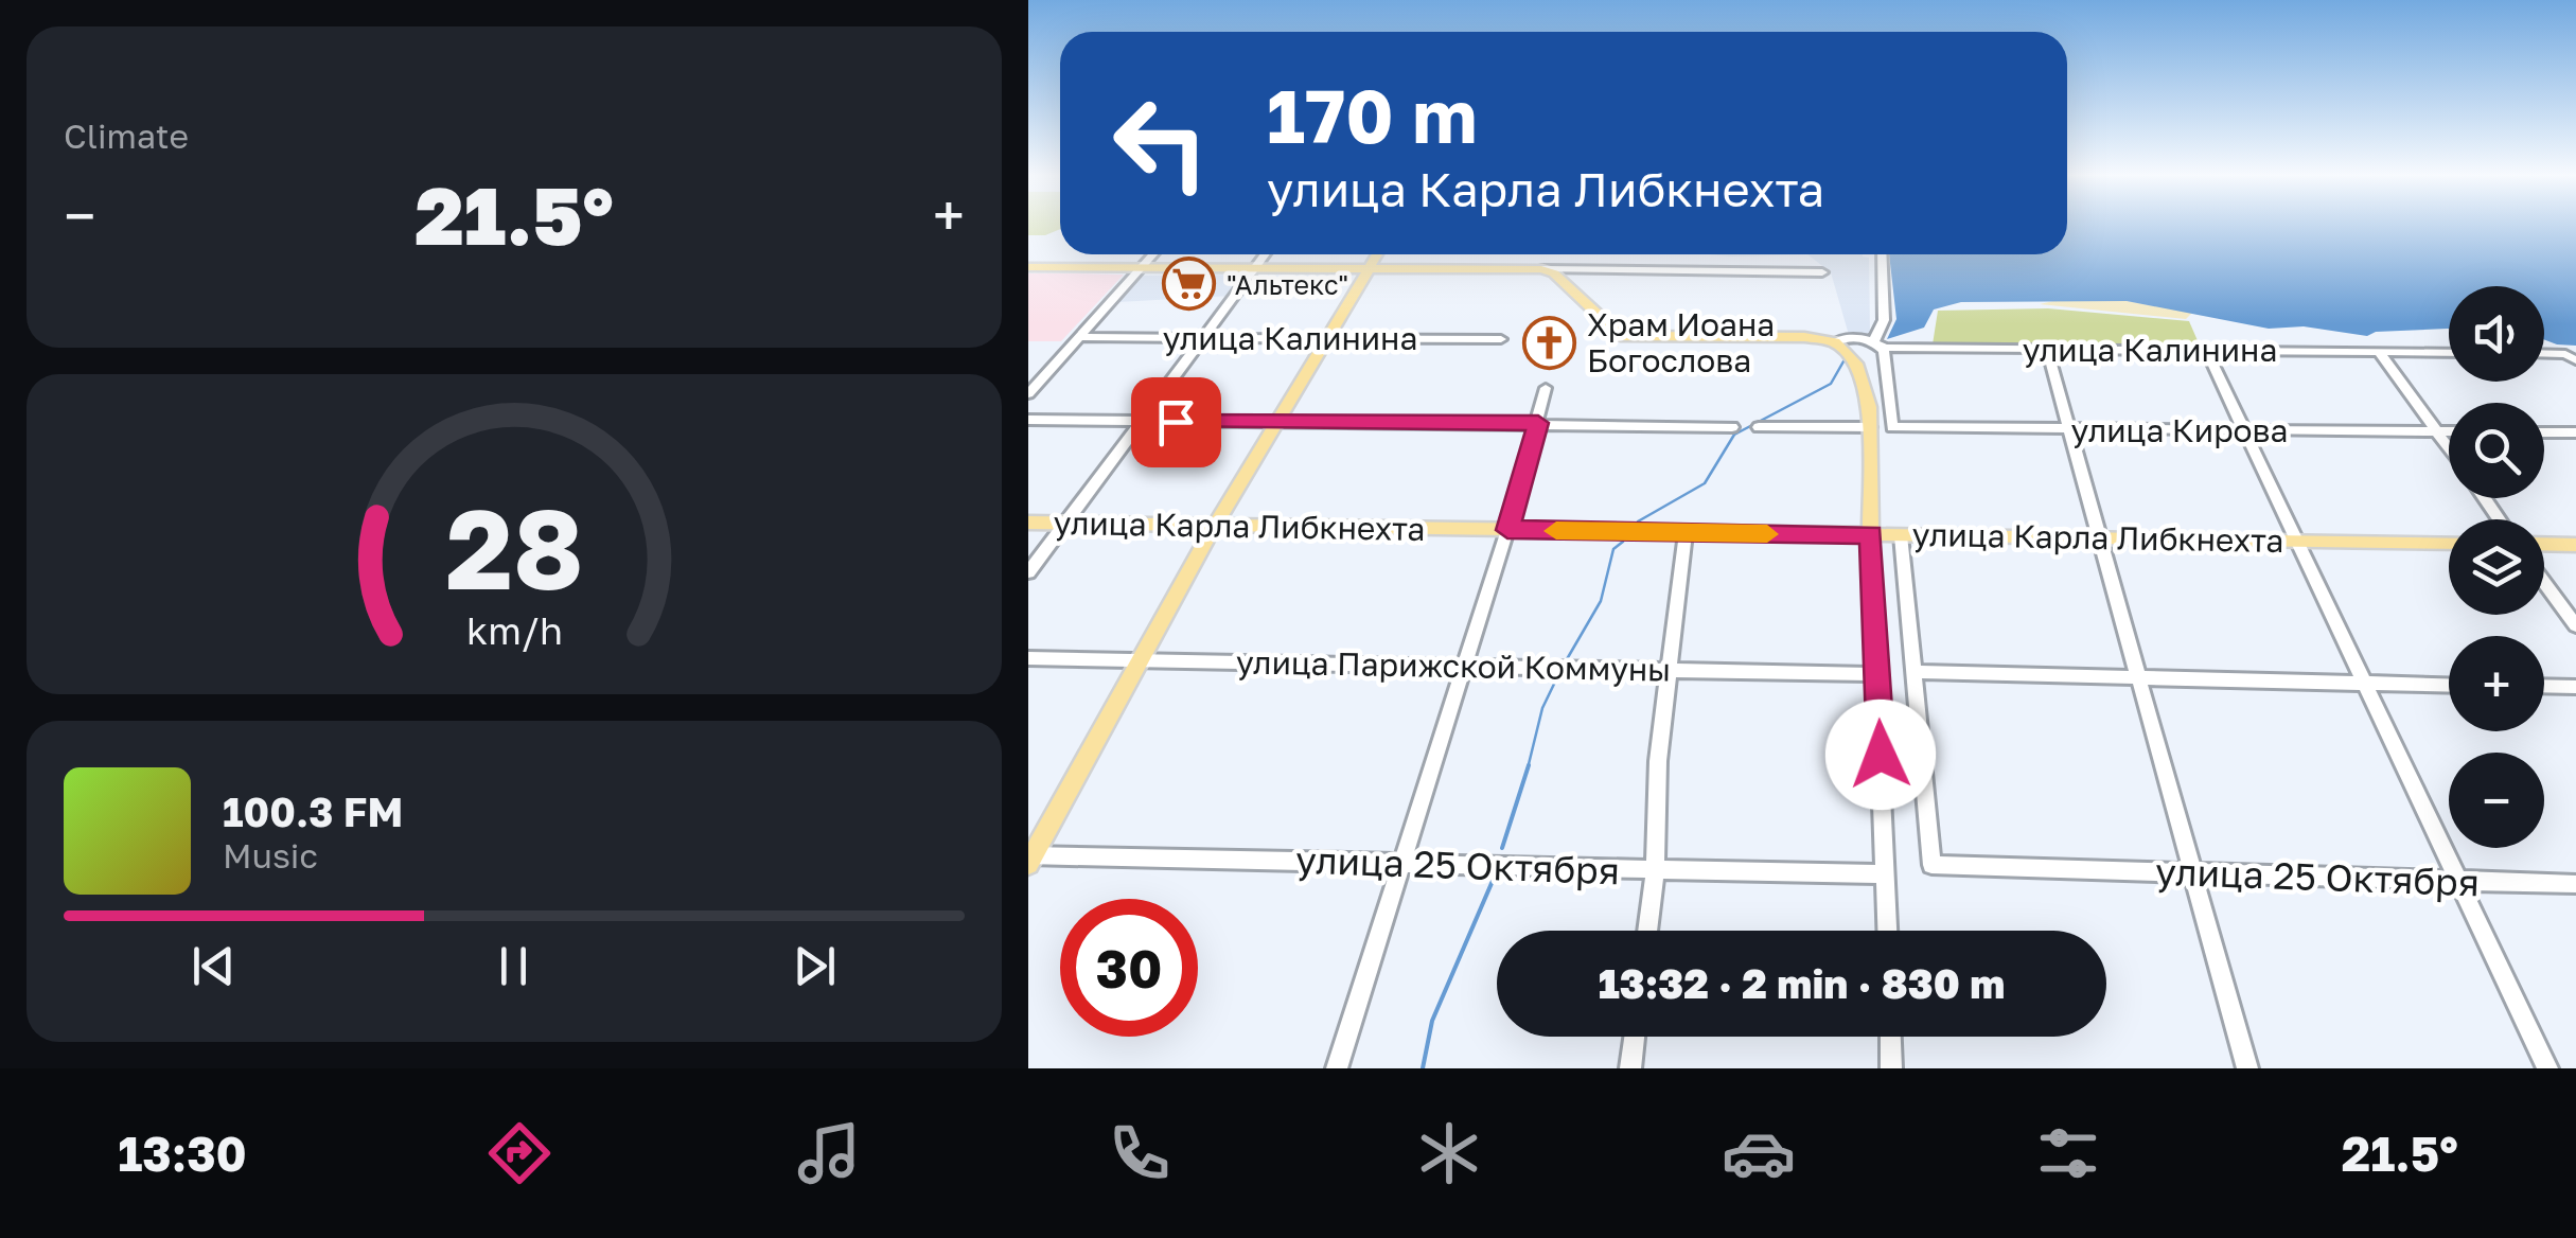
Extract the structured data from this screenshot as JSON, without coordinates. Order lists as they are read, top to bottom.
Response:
{
  "streets": {
    "main road": ["улица Карла Либкнехта"],
    "street": [
      "улица Калинина",
      "улица Кирова",
      "улица Парижской Коммуны",
      "улица 25 Октября"
    ]
  },
  "crossings": [
    ["улица Калинина", "улица Кирова"]
  ],
  "places": {
    "supermarket": ["\"Альтекс\""],
    "church": ["Храм Иоана Богослова"]
  },
  "page": {
    "tile": "Climate",
    "turn": ["170 m", "улица Карла Либкнехта"],
    "heat": ["−", "21.5°", "+"],
    "map_buttons": ["+", "−"],
    "song": ["100.3 FM", "Music"],
    "limit": "30",
    "trip": "13:32 · 2 min · 830 m",
    "tabs": ["13:30", "21.5°"],
    "gauge": ["28", "km/h"]
  }
}
